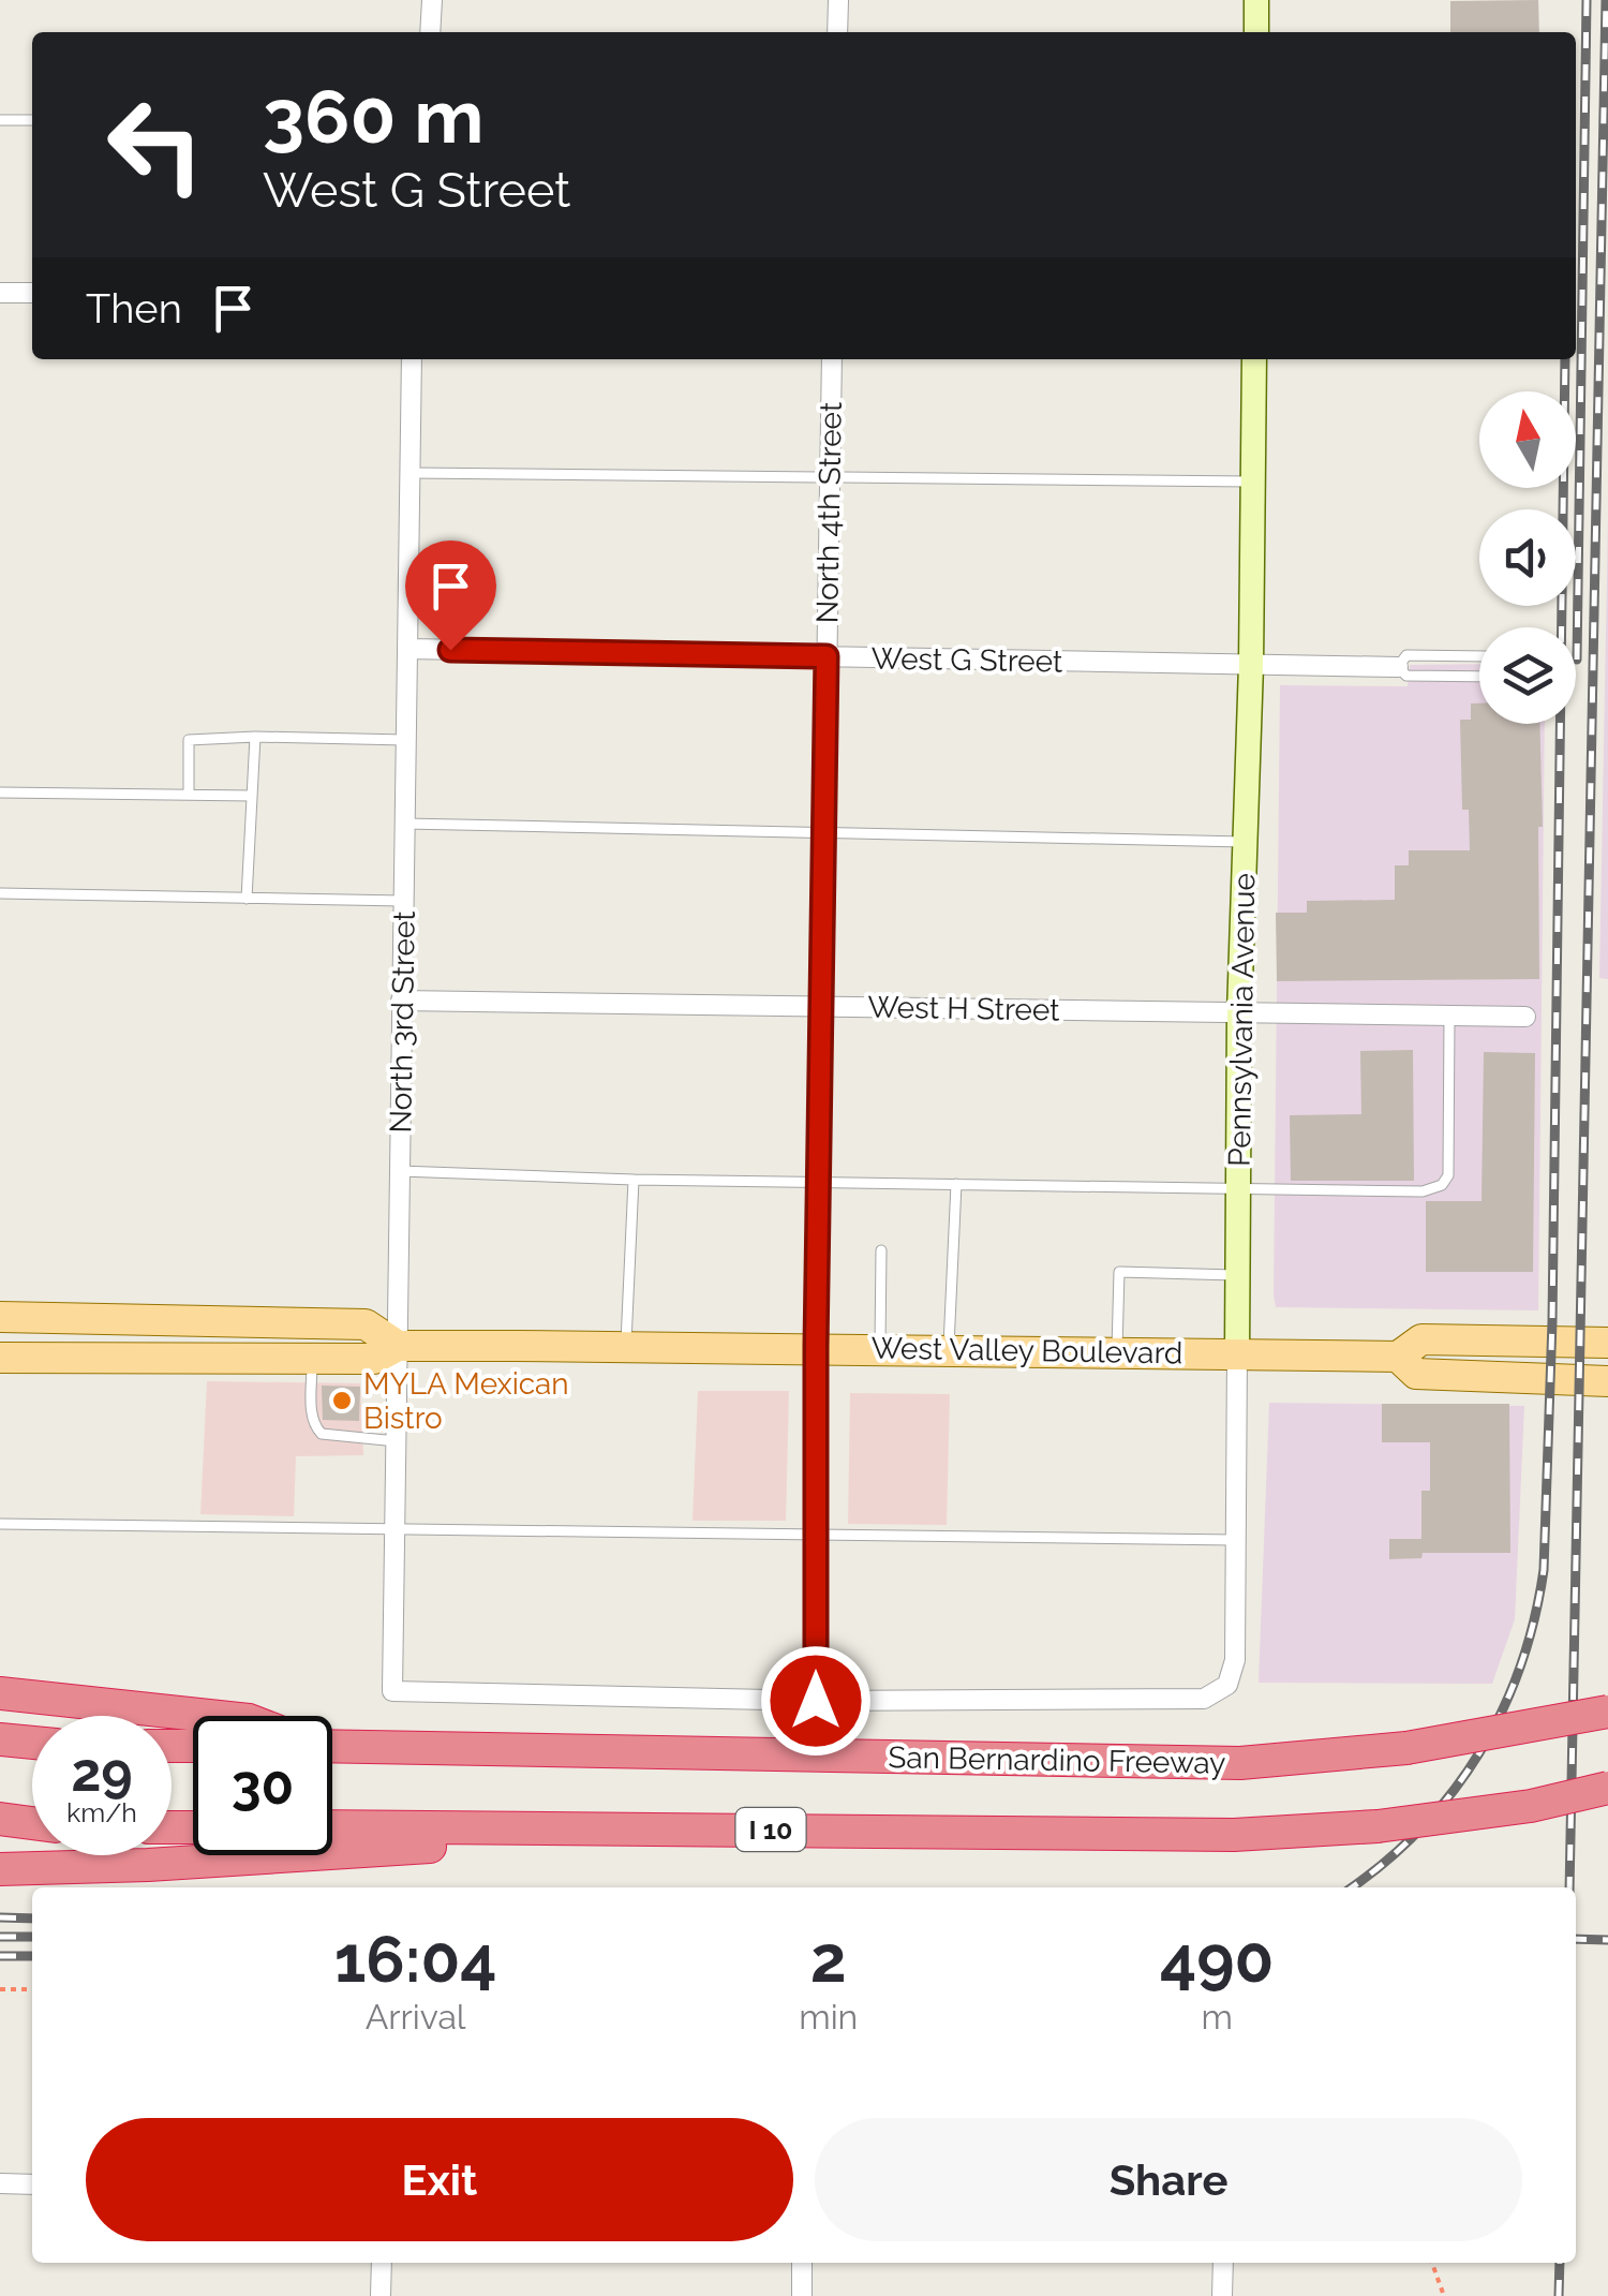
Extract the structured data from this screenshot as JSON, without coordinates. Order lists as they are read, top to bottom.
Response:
{
  "streets": {
    "highway": ["San Bernardino Freeway", "I 10"],
    "main road": ["West Valley Boulevard"],
    "street": [
      "North 4th Street",
      "West G Street",
      "West H Street",
      "Pennsylvania Avenue",
      "North 3rd Street"
    ]
  },
  "crossings": [
    ["North 4th Street", "West G Street"],
    ["North 4th Street", "West H Street"],
    ["North 4th Street", "Pennsylvania Avenue"],
    ["North 4th Street", "North 3rd Street"],
    ["North 4th Street", "West Valley Boulevard"],
    ["West G Street", "Pennsylvania Avenue"],
    ["West G Street", "North 3rd Street"],
    ["West H Street", "Pennsylvania Avenue"],
    ["West H Street", "North 3rd Street"],
    ["Pennsylvania Avenue", "North 3rd Street"],
    ["Pennsylvania Avenue", "West Valley Boulevard"],
    ["North 3rd Street", "West Valley Boulevard"]
  ],
  "places": ["MYLA Mexican Bistro"],
  "north": "top",
  "page": {
    "turn": ["360 m", "West G Street"],
    "then": "Then",
    "speed": "29 km/h",
    "limit": "30",
    "eta": [
      "16:04",
      "Arrival",
      "2",
      "min",
      "490",
      "m"
    ],
    "buttons": ["Exit", "Share"]
  }
}
